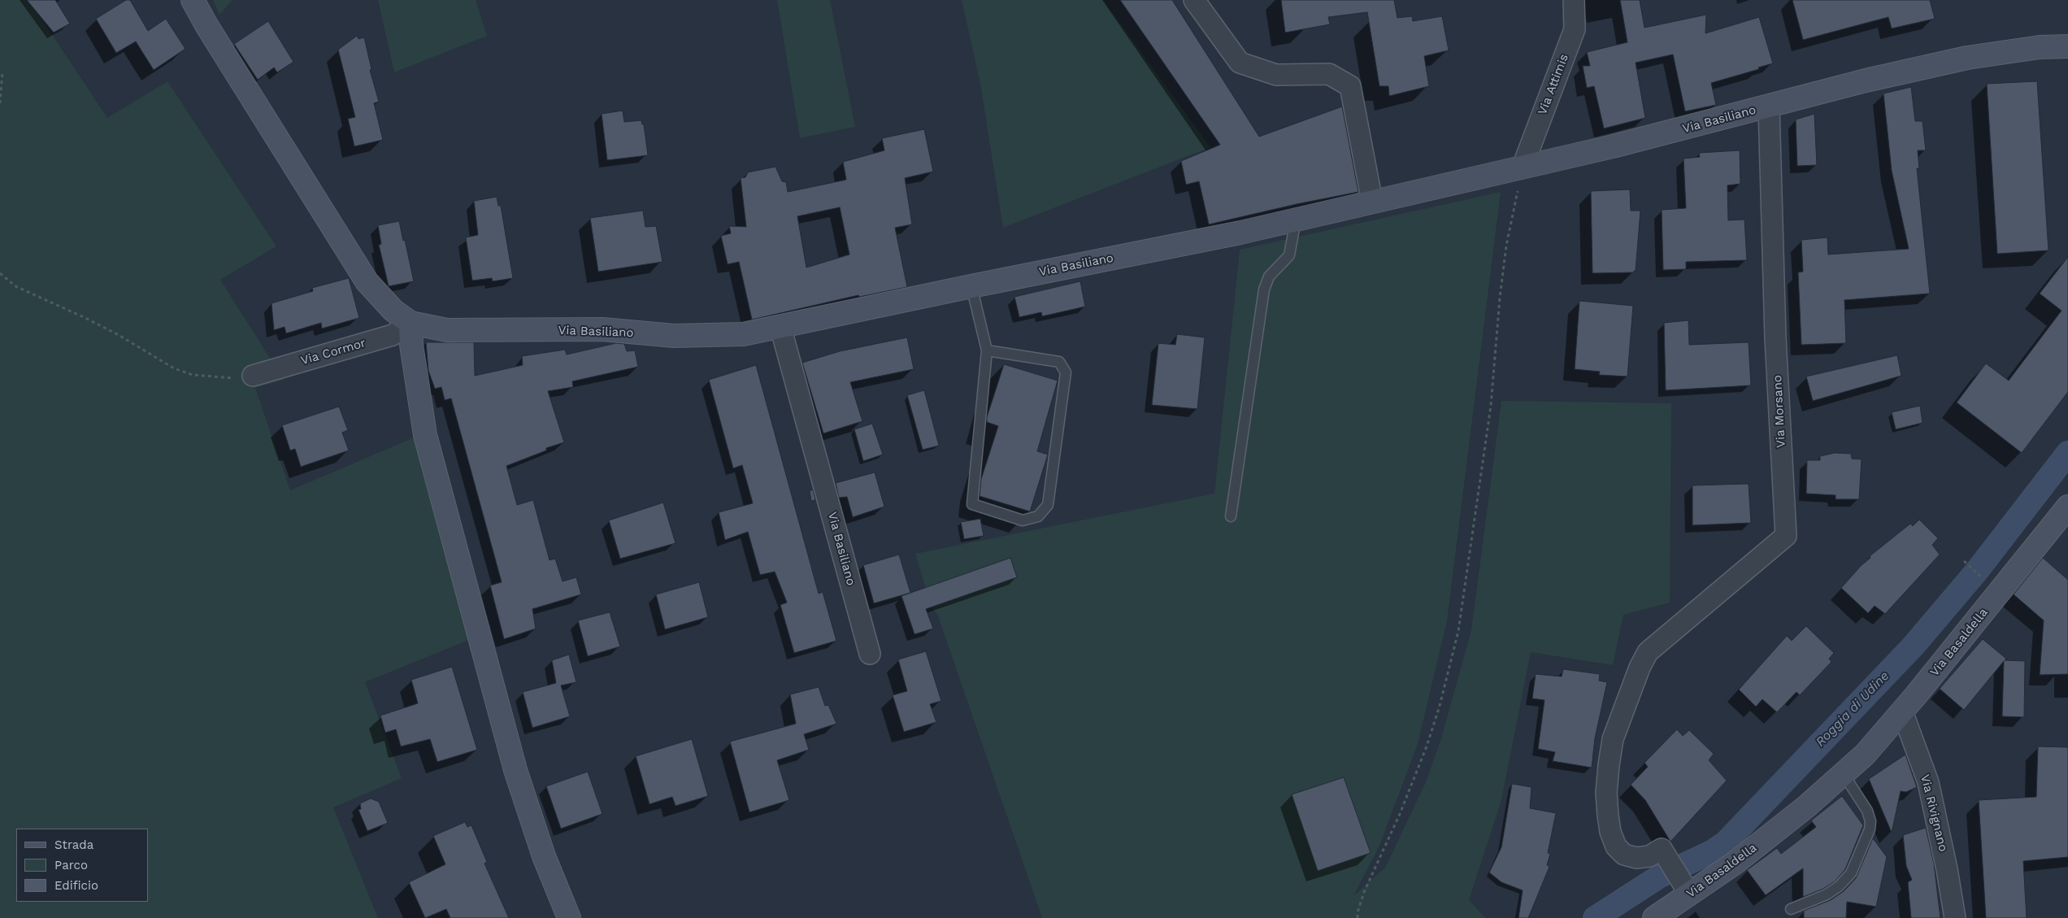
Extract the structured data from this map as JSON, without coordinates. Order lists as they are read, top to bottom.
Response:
{
  "streets": {
    "street": [
      "Via Attimis",
      "Via Basiliano",
      "Via Cormor",
      "Via Morsano",
      "Via Basaldella",
      "Via Rivignano"
    ]
  },
  "crossings": [
    ["Via Attimis", "Via Basiliano"],
    ["Via Basiliano", "Via Cormor"],
    ["Via Basiliano", "Via Morsano"],
    ["Via Morsano", "Via Basaldella"],
    ["Via Basaldella", "Via Rivignano"]
  ],
  "water": ["Roggia di Udine"],
  "legend": ["Strada", "Parco", "Edificio"]
}
